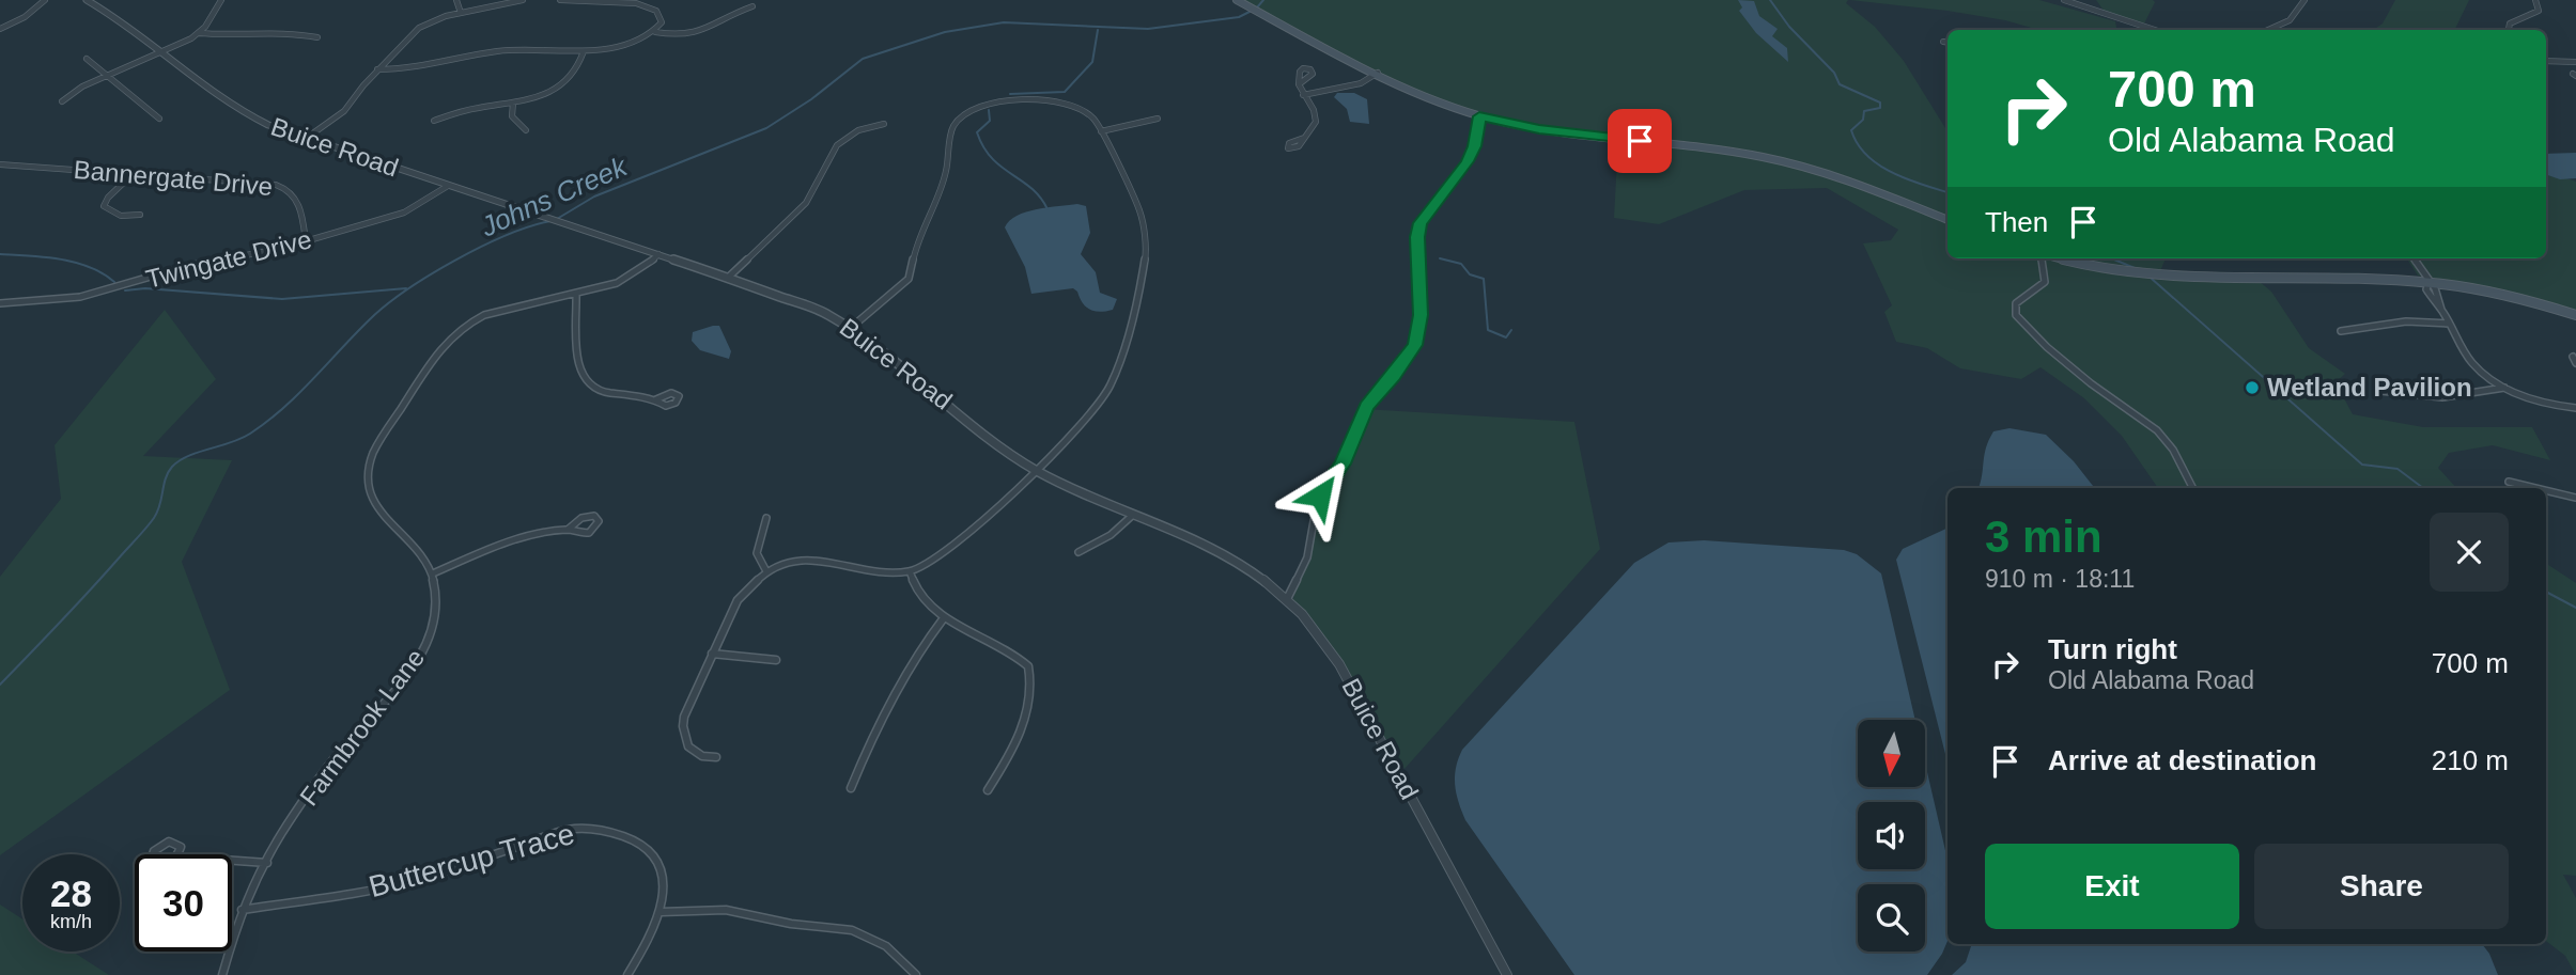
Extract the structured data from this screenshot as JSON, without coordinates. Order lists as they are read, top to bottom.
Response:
{
  "streets": {
    "street": [
      "Buice Road",
      "Bannergate Drive",
      "Twingate Drive",
      "Farmbrook Lane",
      "Buttercup Trace"
    ]
  },
  "crossings": [
    ["Buice Road", "Twingate Drive"],
    ["Buice Road", "Farmbrook Lane"],
    ["Bannergate Drive", "Twingate Drive"],
    ["Farmbrook Lane", "Buttercup Trace"]
  ],
  "water": ["Johns Creek"],
  "places": ["Wetland Pavilion"],
  "north": "bottom",
  "page": {
    "turn": ["700 m", "Old Alabama Road"],
    "then": "Then",
    "heading": ["3 min", "910 m · 18:11"],
    "list": [
      {
        "name": "Turn right",
        "note": "Old Alabama Road",
        "value": "700 m"
      },
      {
        "name": "Arrive at destination",
        "value": "210 m"
      }
    ],
    "buttons": ["Exit", "Share"],
    "speed": "28 km/h",
    "limit": "30"
  }
}
